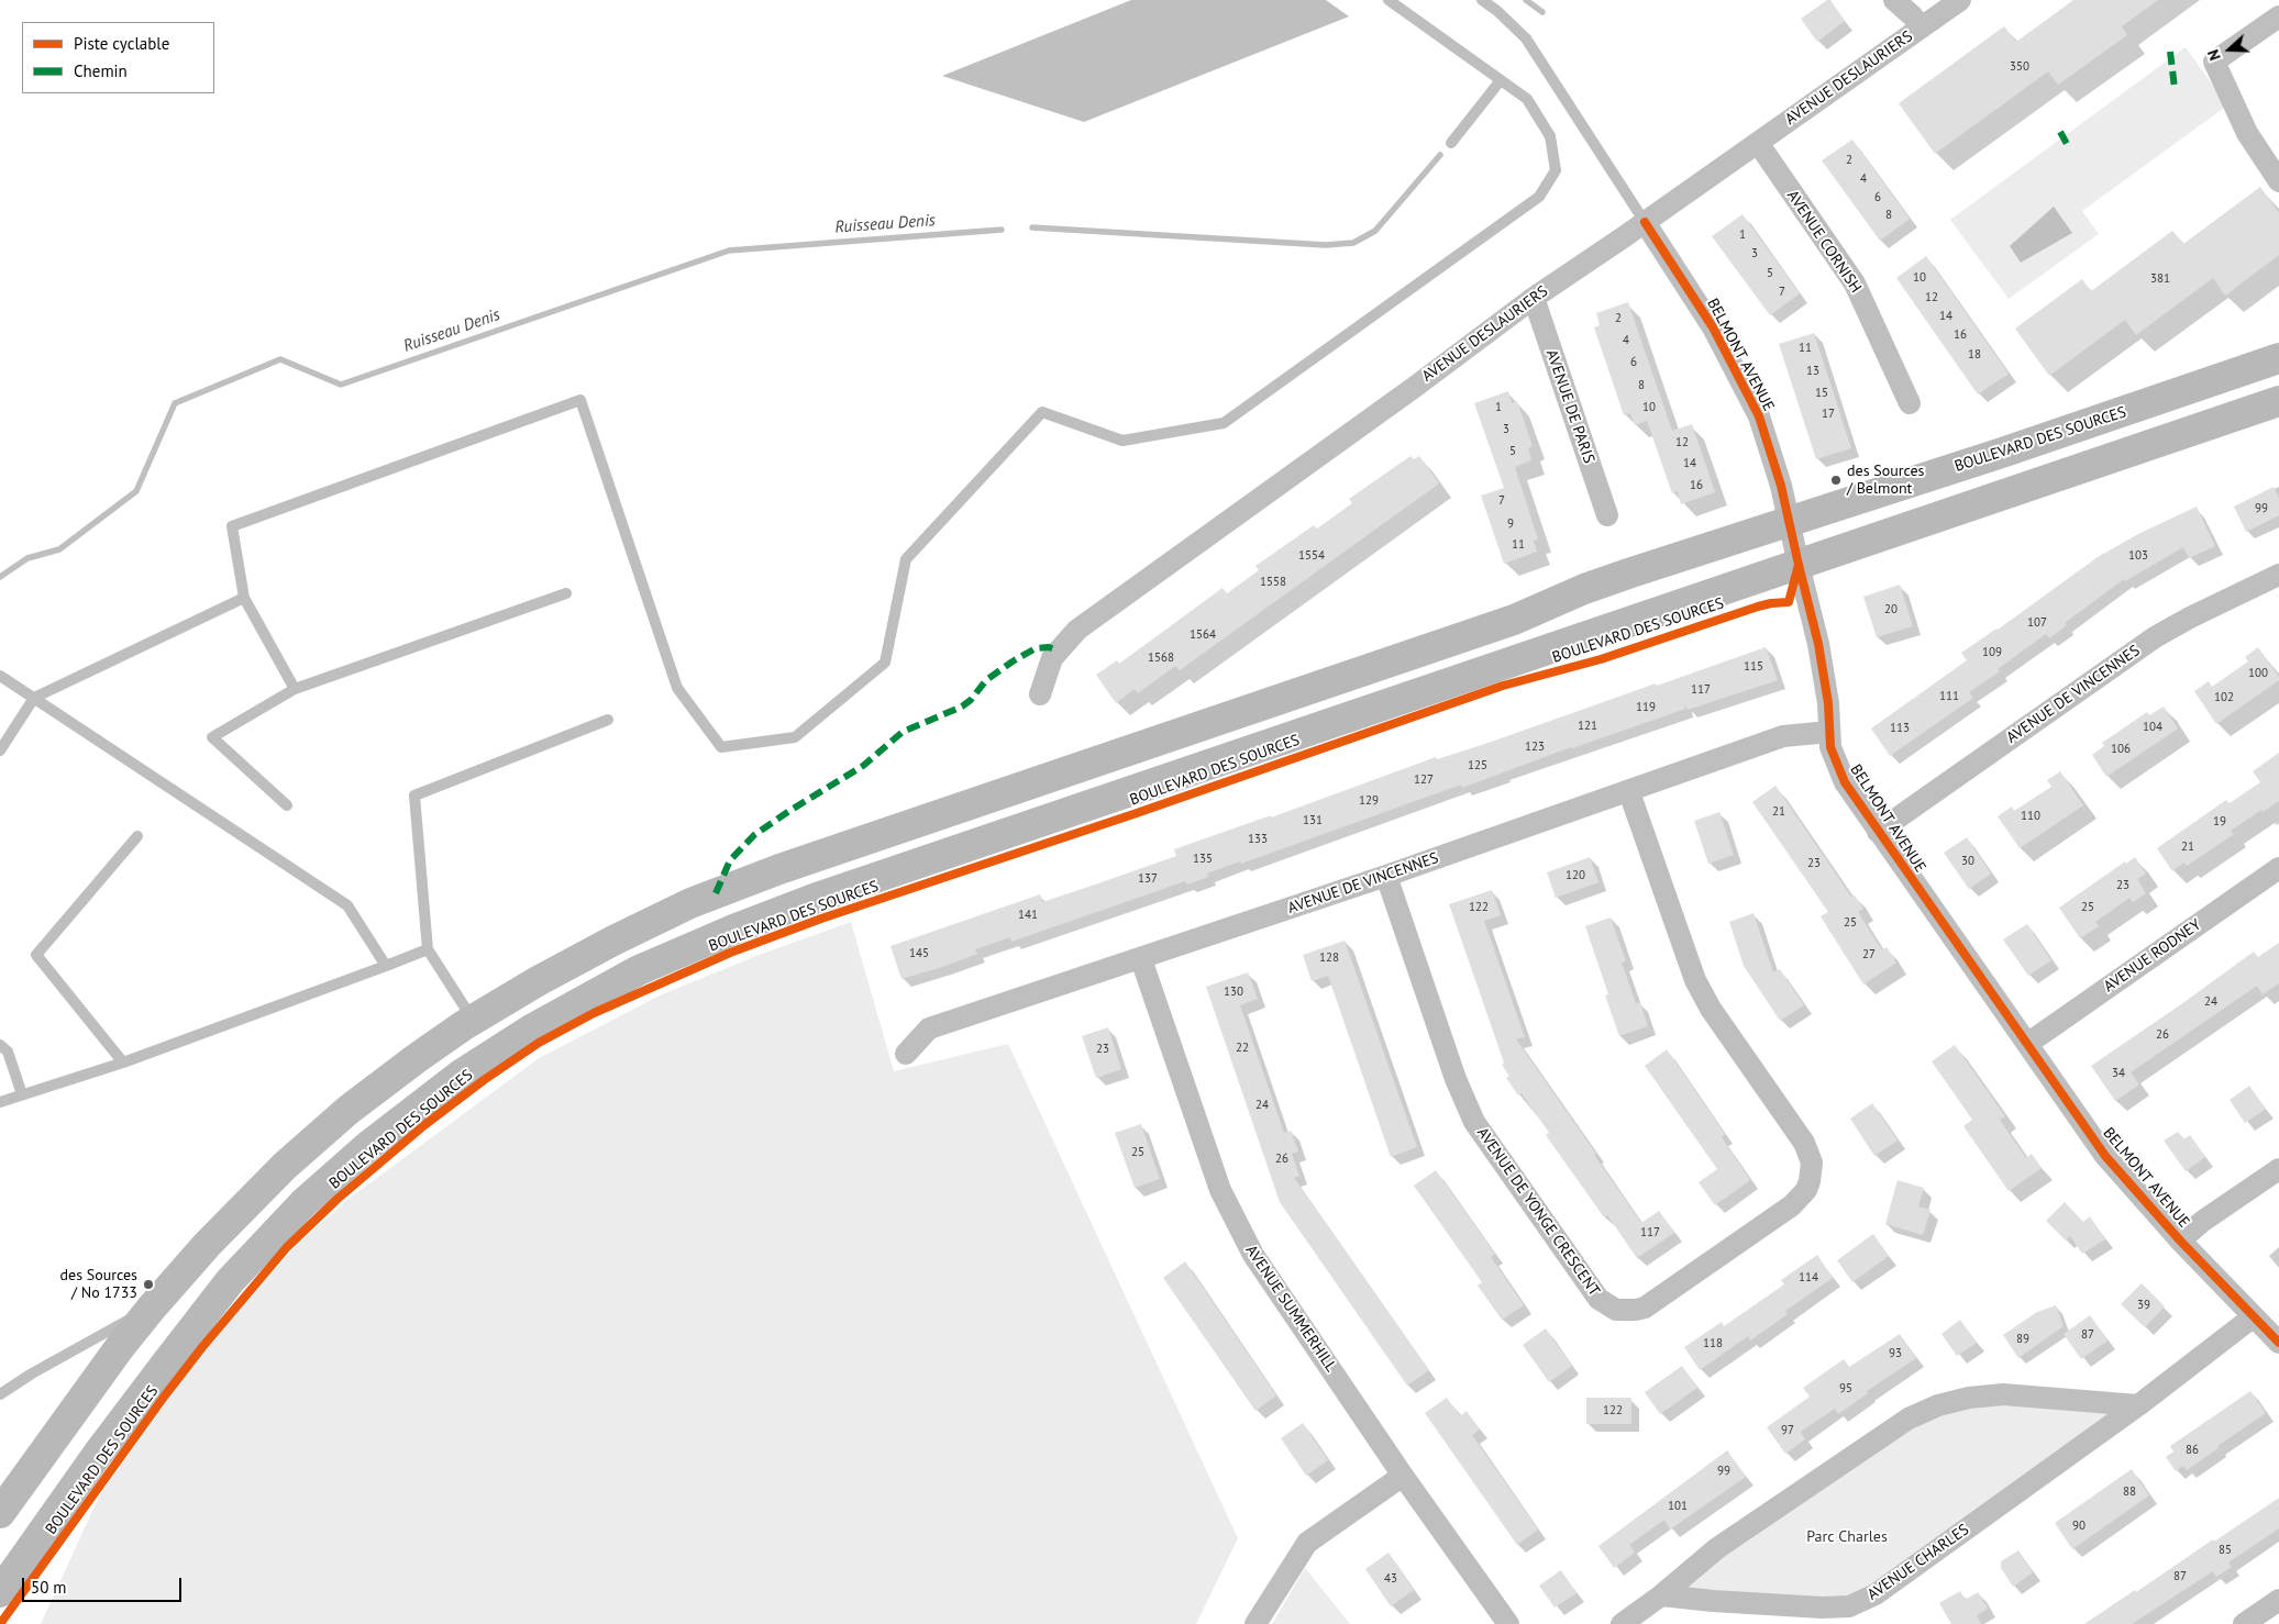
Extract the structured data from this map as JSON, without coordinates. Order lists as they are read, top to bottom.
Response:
{
  "streets": {
    "main road": ["BOULEVARD DES SOURCES"],
    "street": [
      "AVENUE DESLAURIERS",
      "AVENUE CORNISH",
      "BELMONT AVENUE",
      "AVENUE DE PARIS",
      "AVENUE DE VINCENNES",
      "AVENUE RODNEY",
      "AVENUE DE YONGE CRESCENT",
      "AVENUE SUMMERHILL",
      "AVENUE CHARLES"
    ]
  },
  "crossings": [
    ["AVENUE DESLAURIERS", "AVENUE CORNISH"],
    ["AVENUE DESLAURIERS", "BELMONT AVENUE"],
    ["AVENUE DESLAURIERS", "AVENUE DE PARIS"],
    ["BELMONT AVENUE", "BOULEVARD DES SOURCES"],
    ["BELMONT AVENUE", "AVENUE DE VINCENNES"],
    ["BELMONT AVENUE", "AVENUE RODNEY"],
    ["BELMONT AVENUE", "AVENUE CHARLES"],
    ["AVENUE DE VINCENNES", "AVENUE DE YONGE CRESCENT"],
    ["AVENUE DE VINCENNES", "AVENUE SUMMERHILL"]
  ],
  "water": ["Ruisseau Denis"],
  "parks": ["Parc Charles"],
  "places": ["des Sources / Belmont", "des Sources / No 1733"],
  "house_numbers": [
    "350",
    "2",
    "4",
    "6",
    "8",
    "1",
    "3",
    "5",
    "10",
    "381",
    "7",
    "12",
    "14",
    "2",
    "16",
    "4",
    "11",
    "18",
    "6",
    "13",
    "8",
    "15",
    "1",
    "10",
    "17",
    "3",
    "12",
    "5",
    "14",
    "16",
    "7",
    "99",
    "9",
    "11",
    "1554",
    "103",
    "1558",
    "20",
    "107",
    "1564",
    "109",
    "1568",
    "115",
    "100",
    "117",
    "111",
    "102",
    "119",
    "121",
    "104",
    "113",
    "123",
    "106",
    "125",
    "127",
    "129",
    "21",
    "110",
    "131",
    "19",
    "133",
    "21",
    "135",
    "30",
    "23",
    "120",
    "137",
    "23",
    "122",
    "25",
    "141",
    "25",
    "145",
    "27",
    "128",
    "130",
    "24",
    "26",
    "22",
    "23",
    "34",
    "24",
    "25",
    "26",
    "117",
    "114",
    "39",
    "87",
    "89",
    "118",
    "93",
    "95",
    "122",
    "97",
    "86",
    "99",
    "88",
    "101",
    "90",
    "85",
    "87",
    "43"
  ],
  "legend": ["Piste cyclable", "Chemin"],
  "scale_bar": "50 m",
  "north": "left"
}
